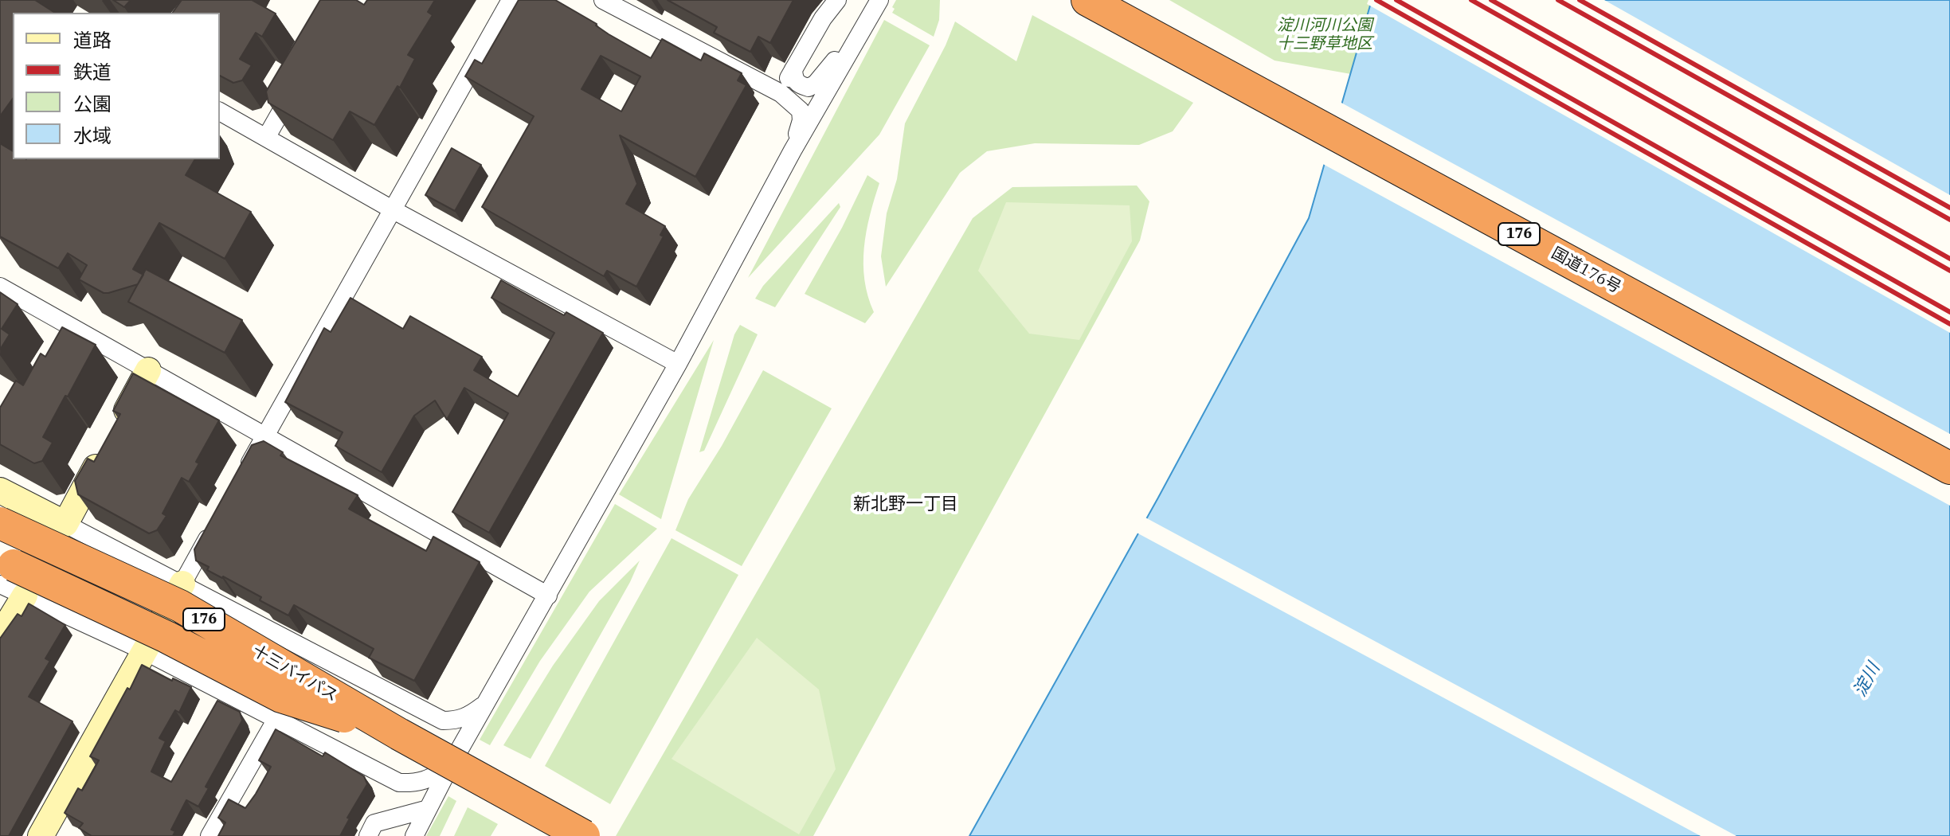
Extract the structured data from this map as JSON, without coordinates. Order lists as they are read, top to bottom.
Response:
{
  "streets": {
    "highway": ["176", "国道176号", "十三バイパス"]
  },
  "crossings": [
    ["176", "十三バイパス"]
  ],
  "districts": ["新北野一丁目"],
  "water": ["淀川"],
  "parks": ["淀川河川公園 十三野草地区"],
  "legend": [
    "道路",
    "鉄道",
    "公園",
    "水域"
  ]
}
